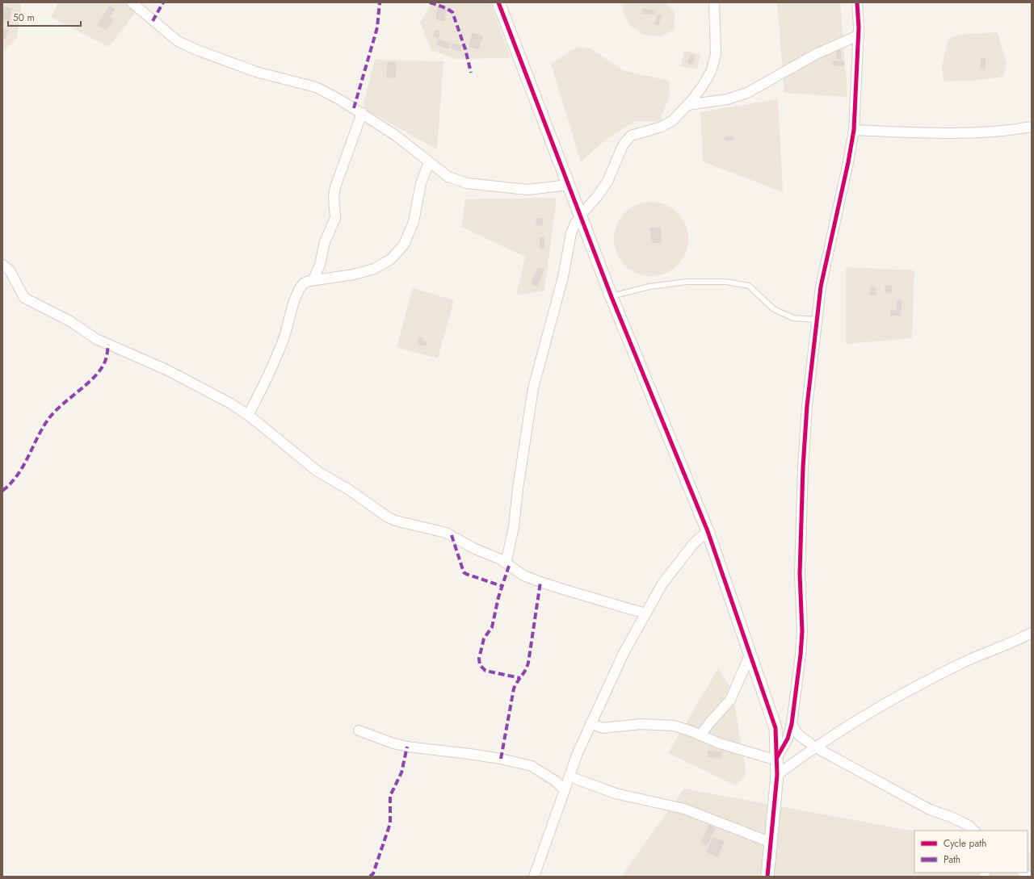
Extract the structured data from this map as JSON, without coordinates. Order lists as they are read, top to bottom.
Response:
{
  "legend": ["Cycle path", "Path"],
  "scale_bar": "50 m"
}
